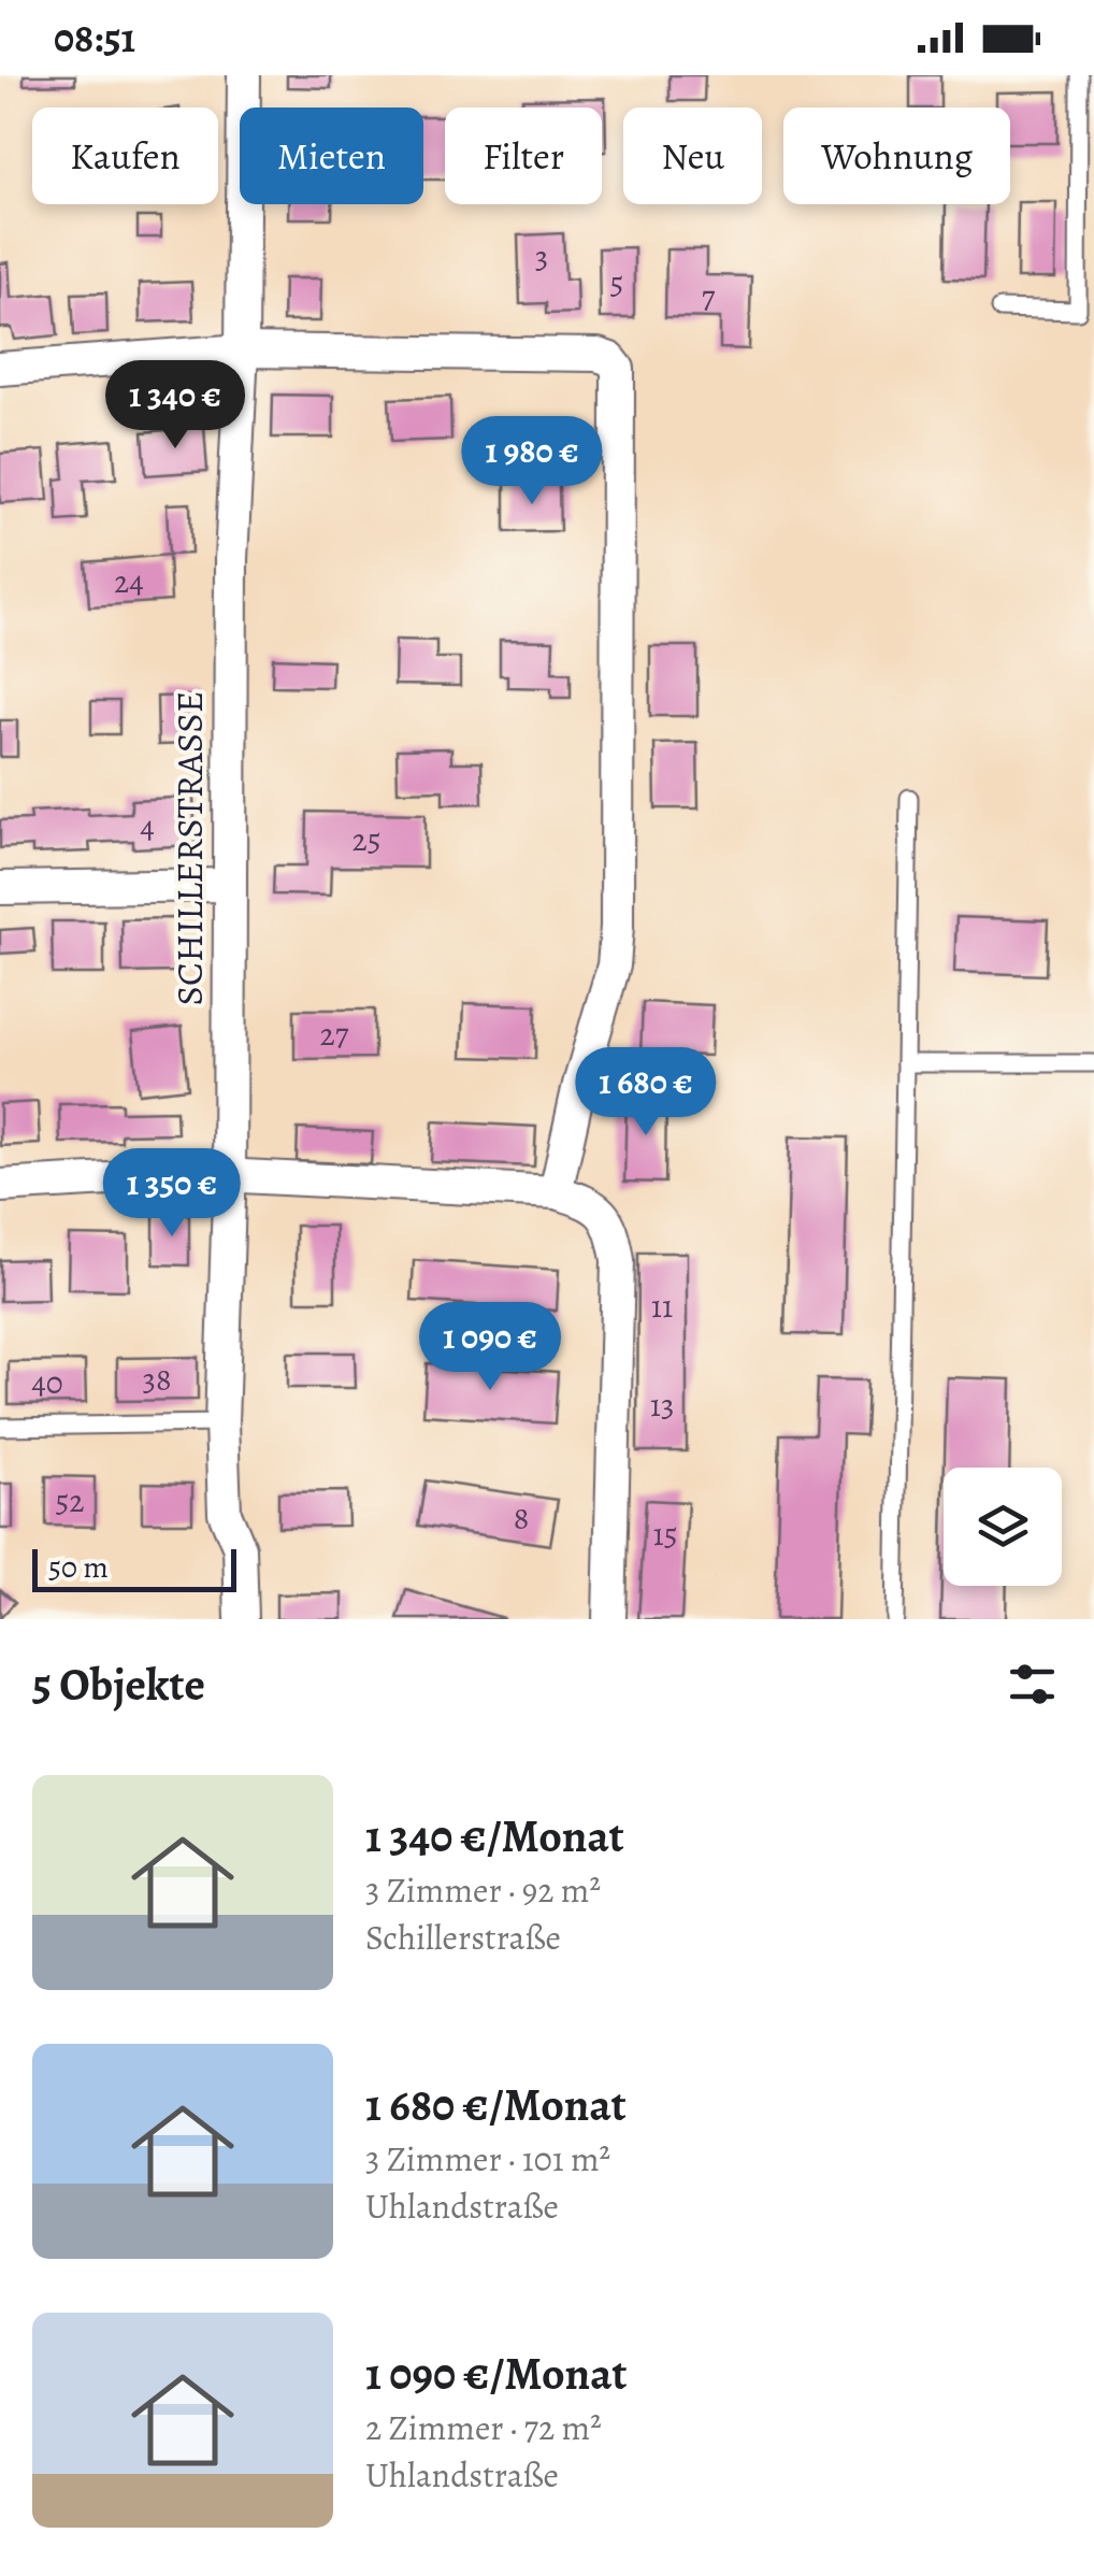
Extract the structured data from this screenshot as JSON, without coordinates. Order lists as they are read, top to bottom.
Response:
{
  "streets": {
    "street": ["SCHILLERSTRASSE"]
  },
  "house_numbers": [
    "3",
    "5",
    "7",
    "24",
    "4",
    "25",
    "27",
    "11",
    "38",
    "40",
    "13",
    "52",
    "8",
    "15"
  ],
  "scale_bar": "50 m",
  "page": {
    "status": "08:51",
    "chip": [
      "Kaufen",
      "Mieten",
      "Filter",
      "Neu",
      "Wohnung"
    ],
    "price": [
      "1 340 €",
      "1 980 €",
      "1 680 €",
      "1 350 €",
      "1 090 €"
    ],
    "scale": "50 m",
    "heading": "5 Objekte",
    "list": [
      {
        "name": "1 340 €/Monat",
        "note": "3 Zimmer · 92 m² · Schillerstraße"
      },
      {
        "name": "1 680 €/Monat",
        "note": "3 Zimmer · 101 m² · Uhlandstraße"
      },
      {
        "name": "1 090 €/Monat",
        "note": "2 Zimmer · 72 m² · Uhlandstraße"
      }
    ]
  }
}
